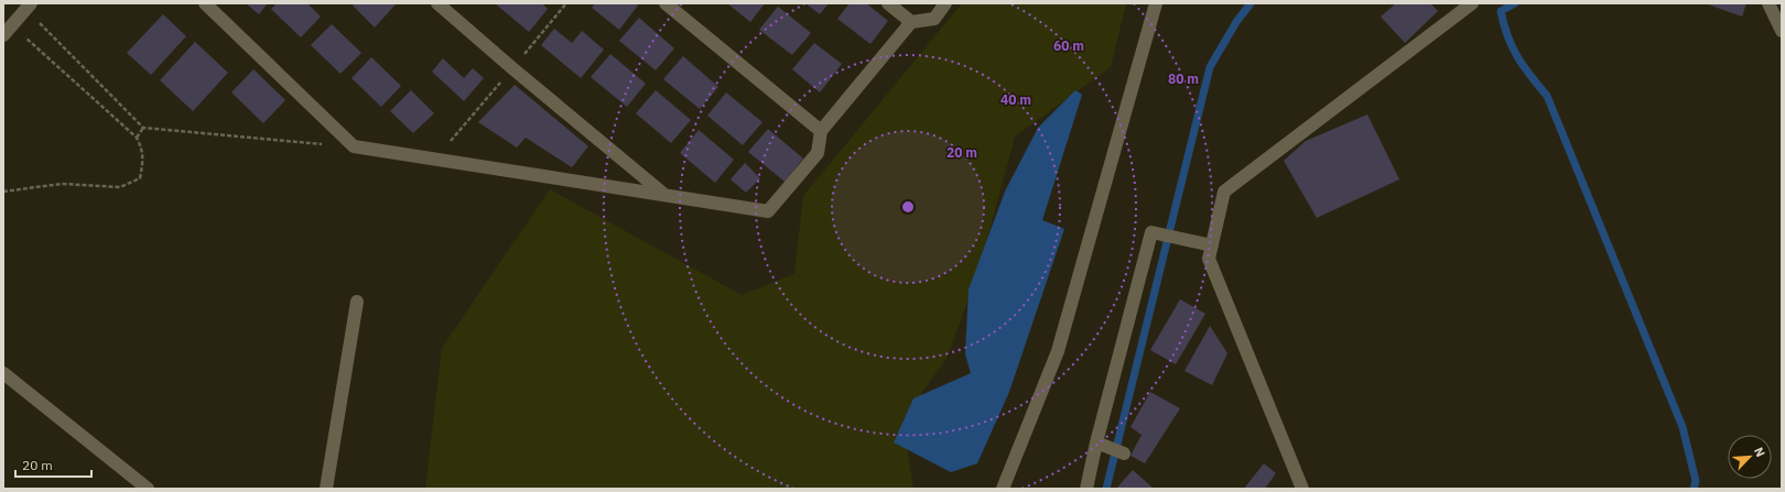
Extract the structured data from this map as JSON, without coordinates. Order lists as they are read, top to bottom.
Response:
{
  "scale_bar": "20 m",
  "north": "top right",
  "rings": [
    "60 m",
    "80 m",
    "40 m",
    "20 m"
  ]
}
